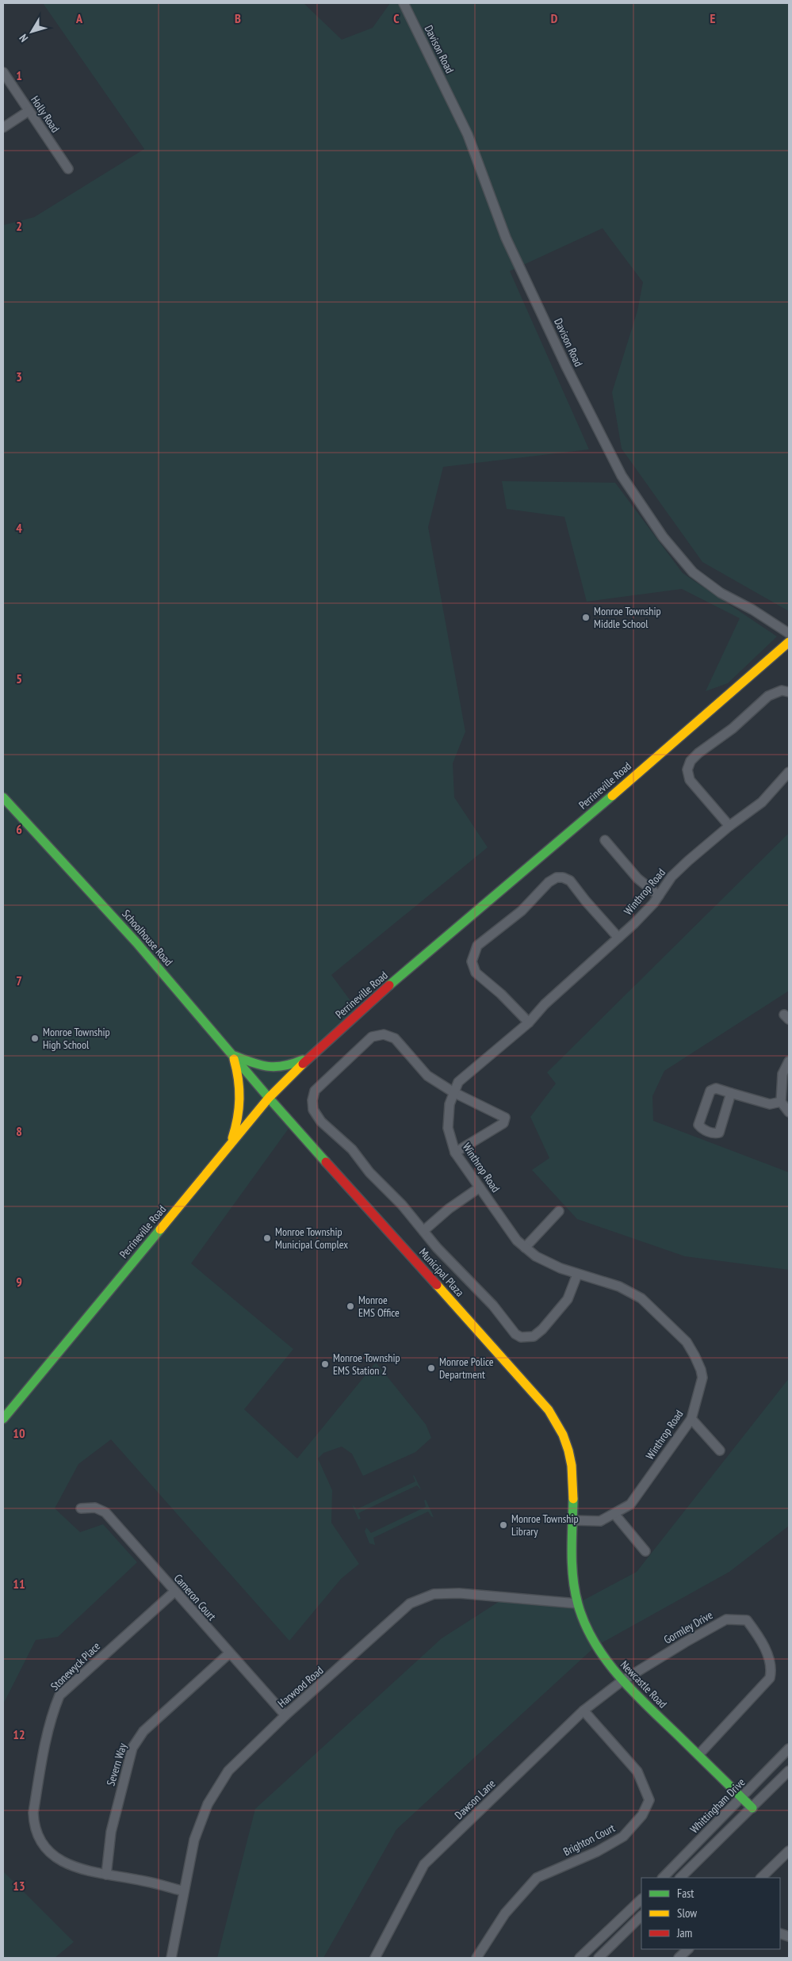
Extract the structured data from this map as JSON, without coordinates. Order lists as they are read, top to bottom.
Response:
{
  "streets": {
    "street": [
      "Davison Road",
      "Holly Road",
      "Perrineville Road",
      "Winthrop Road",
      "Schoolhouse Road",
      "Municipal Plaza",
      "Cameron Court",
      "Gormley Drive",
      "Stonewyck Place",
      "Newcastle Road",
      "Harwood Road",
      "Severn Way",
      "Dawson Lane",
      "Whittingham Drive",
      "Brighton Court"
    ]
  },
  "crossings": [
    ["Perrineville Road", "Schoolhouse Road"],
    ["Perrineville Road", "Municipal Plaza"],
    ["Winthrop Road", "Newcastle Road"],
    ["Schoolhouse Road", "Municipal Plaza"],
    ["Municipal Plaza", "Newcastle Road"],
    ["Cameron Court", "Stonewyck Place"],
    ["Cameron Court", "Harwood Road"],
    ["Cameron Court", "Severn Way"],
    ["Gormley Drive", "Newcastle Road"],
    ["Gormley Drive", "Dawson Lane"],
    ["Stonewyck Place", "Harwood Road"],
    ["Stonewyck Place", "Severn Way"],
    ["Newcastle Road", "Harwood Road"],
    ["Newcastle Road", "Dawson Lane"],
    ["Newcastle Road", "Whittingham Drive"],
    ["Dawson Lane", "Brighton Court"]
  ],
  "places": [
    "Monroe Township Middle School",
    "Monroe Township High School",
    "Monroe Township Municipal Complex",
    "Monroe EMS Office",
    "Monroe Township EMS Station 2",
    "Monroe Police Department",
    "Monroe Township Library"
  ],
  "legend": ["Fast", "Slow", "Jam"],
  "north": "bottom left",
  "grid": {
    "columns": [
      "A",
      "B",
      "C",
      "D",
      "E"
    ],
    "rows": [
      "1",
      "2",
      "3",
      "4",
      "5",
      "6",
      "7",
      "8",
      "9",
      "10",
      "11",
      "12",
      "13"
    ]
  }
}
